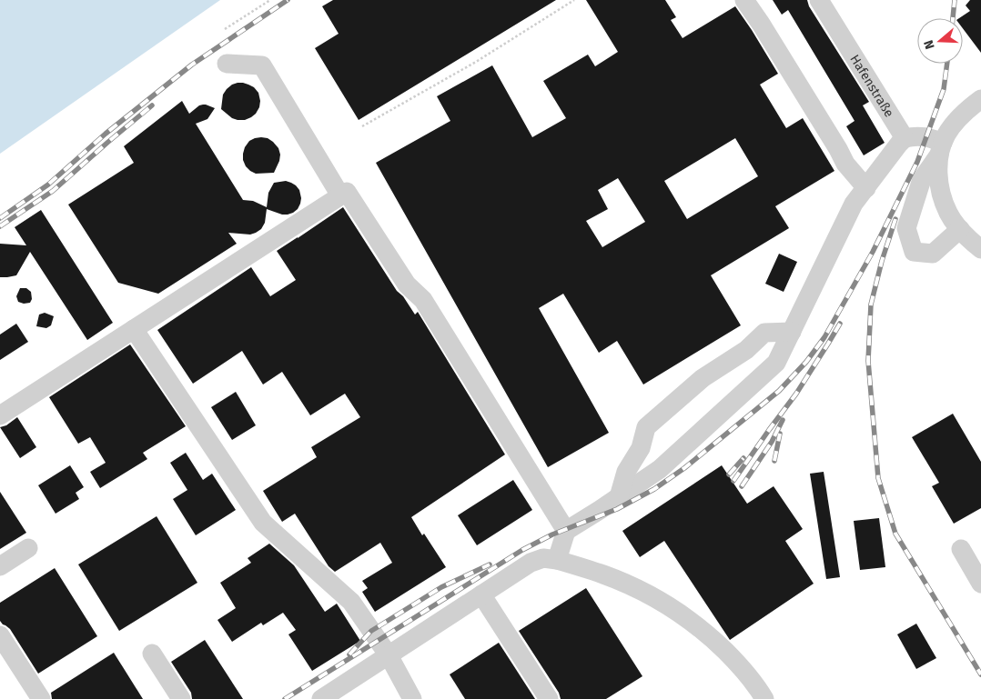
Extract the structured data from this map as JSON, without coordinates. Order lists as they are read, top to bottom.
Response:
{
  "streets": {
    "street": ["Hafenstraße"]
  },
  "north": "left"
}
